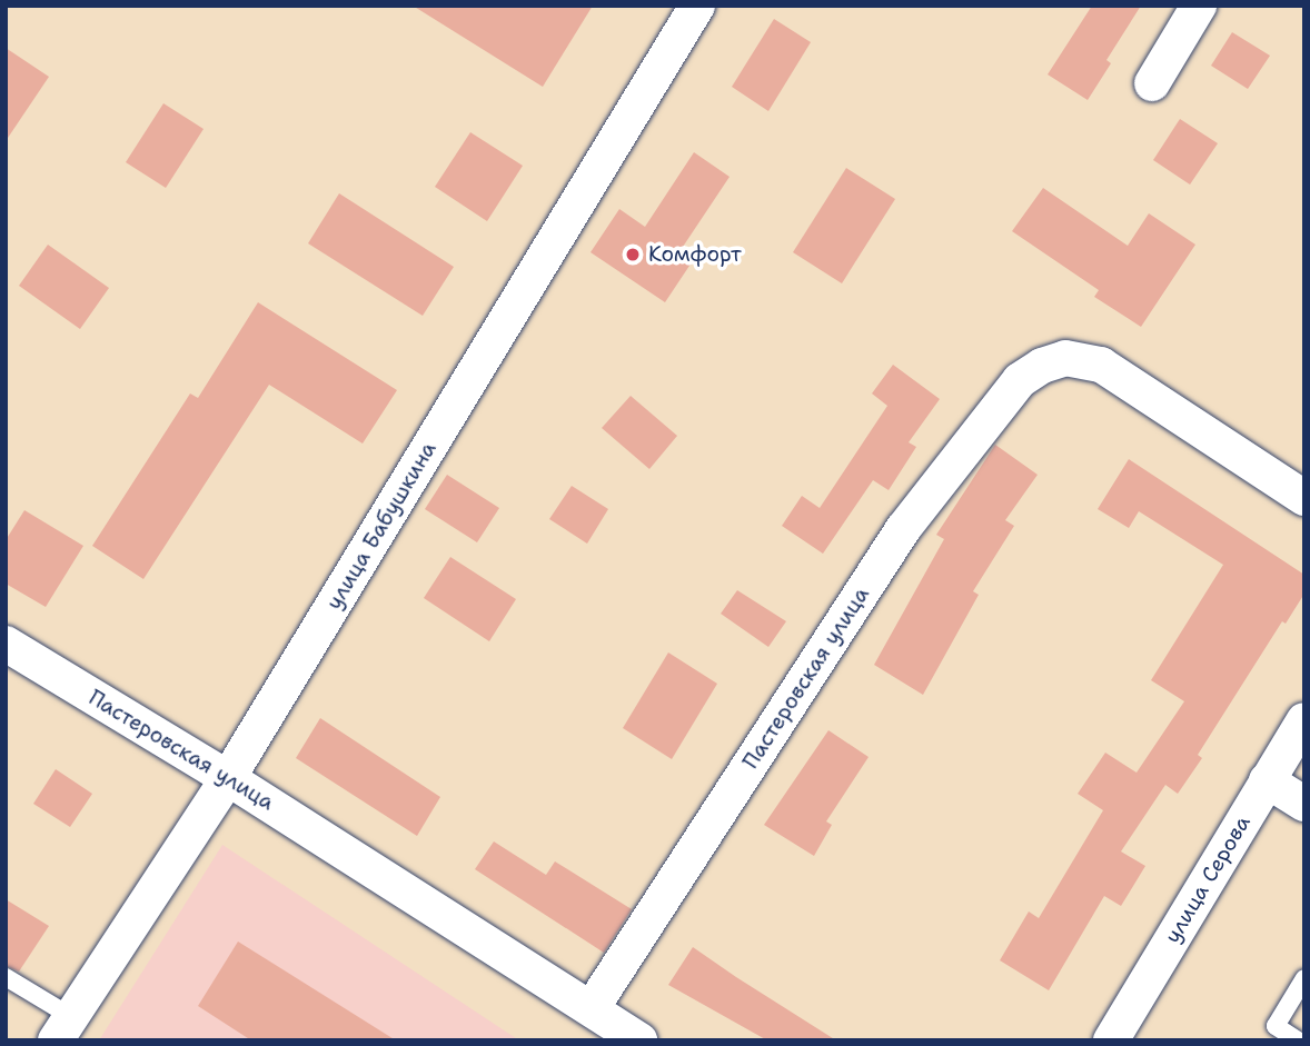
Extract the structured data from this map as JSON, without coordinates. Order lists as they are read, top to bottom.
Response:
{
  "streets": {
    "street": ["улица Бабушкина", "Пастеровская улица", "улица Серова"]
  },
  "crossings": [
    ["улица Бабушкина", "Пастеровская улица"]
  ],
  "places": ["Комфорт"]
}
